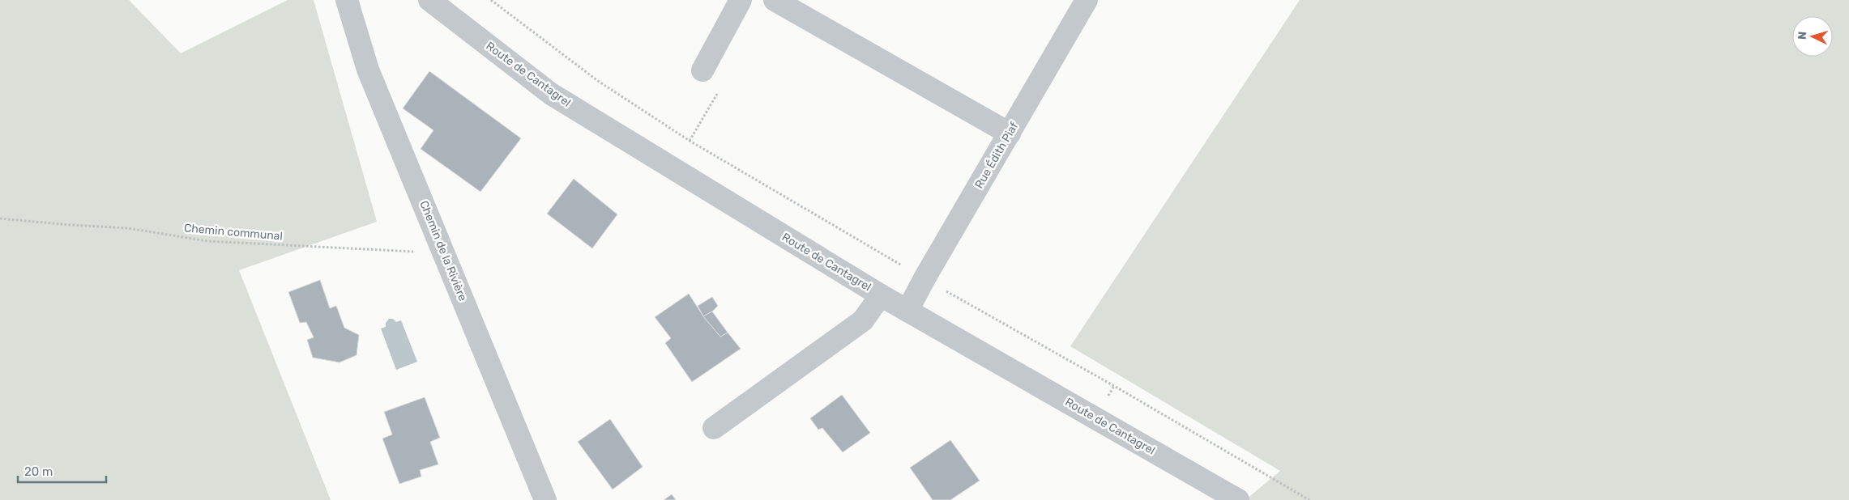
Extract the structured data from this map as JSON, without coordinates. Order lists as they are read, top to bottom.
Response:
{
  "streets": {
    "street": ["Route de Cantagrel", "Rue Édith Piaf", "Chemin de la Rivière"],
    "path": ["Chemin communal"]
  },
  "crossings": [
    ["Route de Cantagrel", "Rue Édith Piaf"],
    ["Chemin communal", "Chemin de la Rivière"]
  ],
  "scale_bar": "20 m",
  "north": "left"
}
